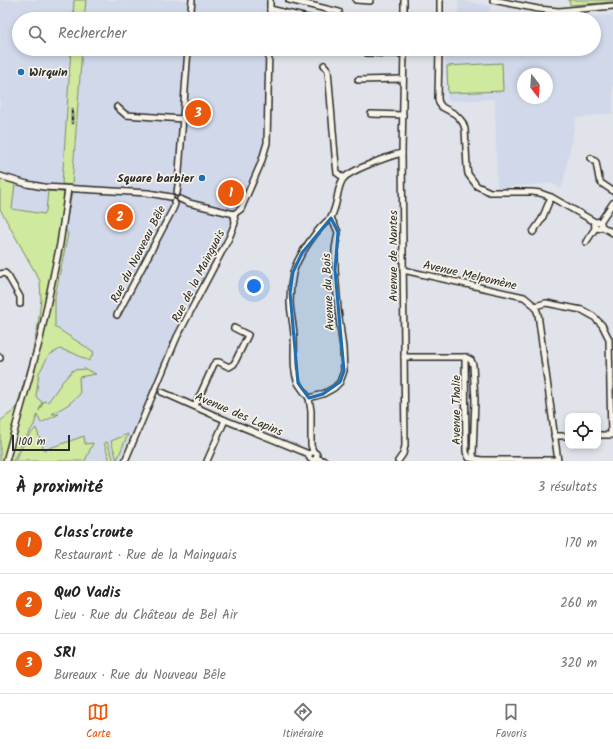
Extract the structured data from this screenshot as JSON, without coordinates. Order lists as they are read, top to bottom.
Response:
{
  "streets": {
    "street": [
      "Rue du Nouveau Bêle",
      "Avenue de Nantes",
      "Avenue Melpomène",
      "Rue de la Mainguais",
      "Avenue du Bois",
      "Avenue Thalie",
      "Avenue des Lapins"
    ]
  },
  "crossings": [
    ["Avenue de Nantes", "Avenue Melpomène"]
  ],
  "places": ["Wirquin", "Square barbier"],
  "scale_bar": "100 m",
  "north": "bottom",
  "page": {
    "search": "Rechercher",
    "pins": ["3", "1", "2"],
    "scale": "100 m",
    "heading": ["À proximité", "3 résultats"],
    "list": [
      {
        "mark": "1",
        "name": "Class'croute",
        "note": "Restaurant · Rue de la Mainguais",
        "value": "170 m"
      },
      {
        "mark": "2",
        "name": "QuO Vadis",
        "note": "Lieu · Rue du Château de Bel Air",
        "value": "260 m"
      },
      {
        "mark": "3",
        "name": "SRI",
        "note": "Bureaux · Rue du Nouveau Bêle",
        "value": "320 m"
      }
    ],
    "nav": ["Carte", "Itinéraire", "Favoris"]
  }
}
